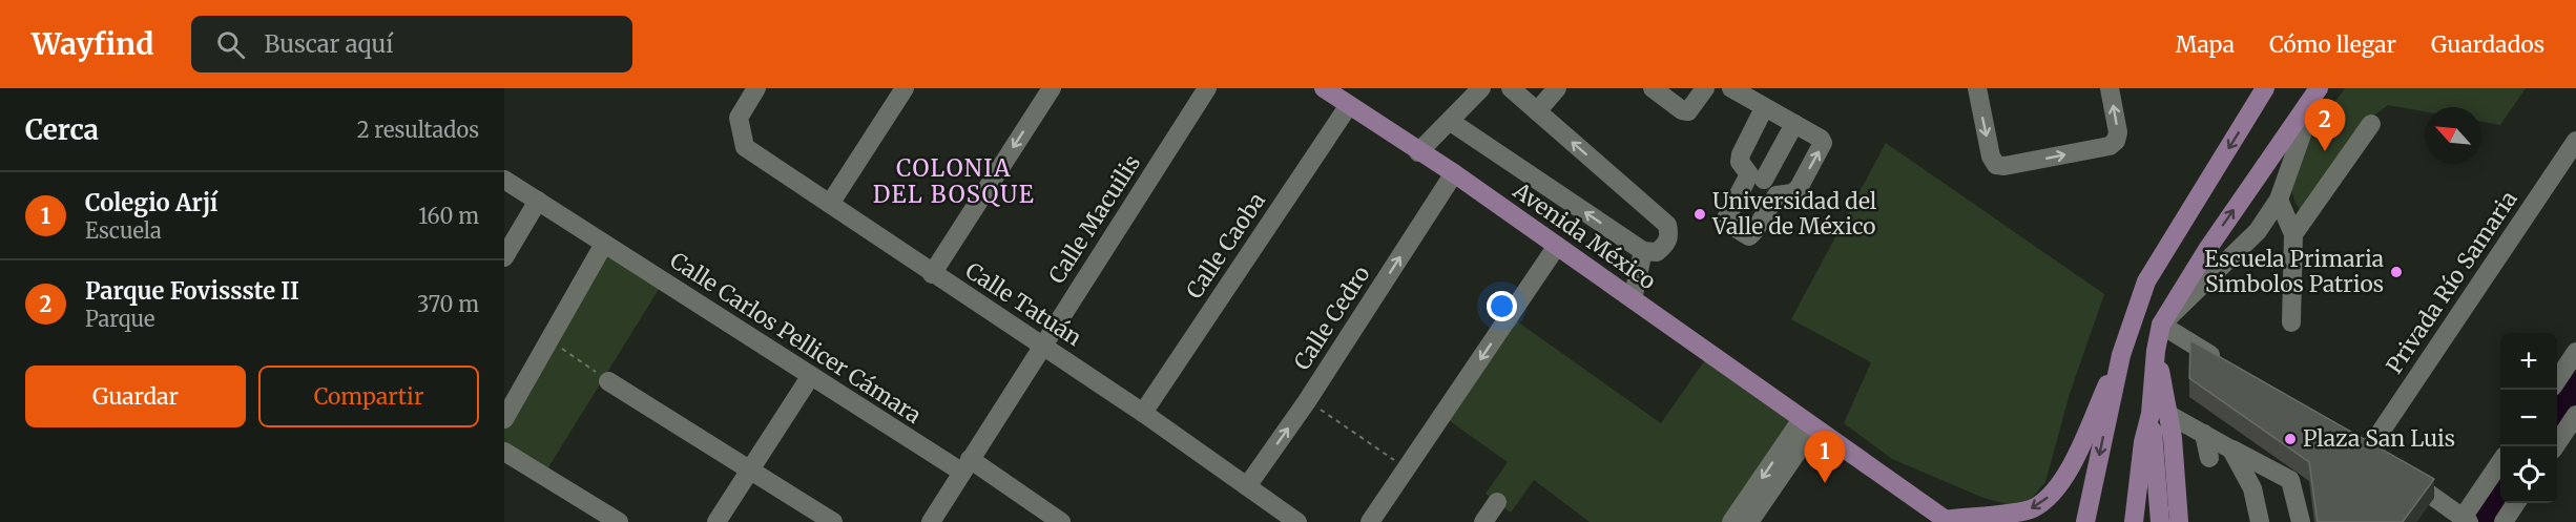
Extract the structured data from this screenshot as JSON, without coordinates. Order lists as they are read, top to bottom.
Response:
{
  "streets": {
    "main road": ["Avenida México"],
    "street": [
      "Calle Macuilis",
      "Calle Caoba",
      "Privada Río Samaria",
      "Calle Tatuán",
      "Calle Cedro",
      "Calle Carlos Pellicer Cámara"
    ]
  },
  "crossings": [
    ["Calle Macuilis", "Calle Tatuán"],
    ["Calle Macuilis", "Calle Carlos Pellicer Cámara"],
    ["Avenida México", "Calle Caoba"],
    ["Avenida México", "Calle Cedro"],
    ["Calle Caoba", "Calle Tatuán"],
    ["Calle Tatuán", "Calle Cedro"]
  ],
  "districts": ["COLONIA DEL BOSQUE"],
  "places": ["Universidad del Valle de México", "Escuela Primaria Simbolos Patrios", "Plaza San Luis"],
  "north": "top left",
  "page": {
    "header": "Wayfind",
    "search": "Buscar aquí",
    "nav": ["Mapa", "Cómo llegar", "Guardados"],
    "heading": ["Cerca", "2 resultados"],
    "pins": ["2", "1"],
    "list": [
      {
        "mark": "1",
        "name": "Colegio Arjí",
        "note": "Escuela",
        "value": "160 m"
      },
      {
        "mark": "2",
        "name": "Parque Fovissste II",
        "note": "Parque",
        "value": "370 m"
      }
    ],
    "map_buttons": ["+", "−"],
    "buttons": ["Guardar", "Compartir"]
  }
}
